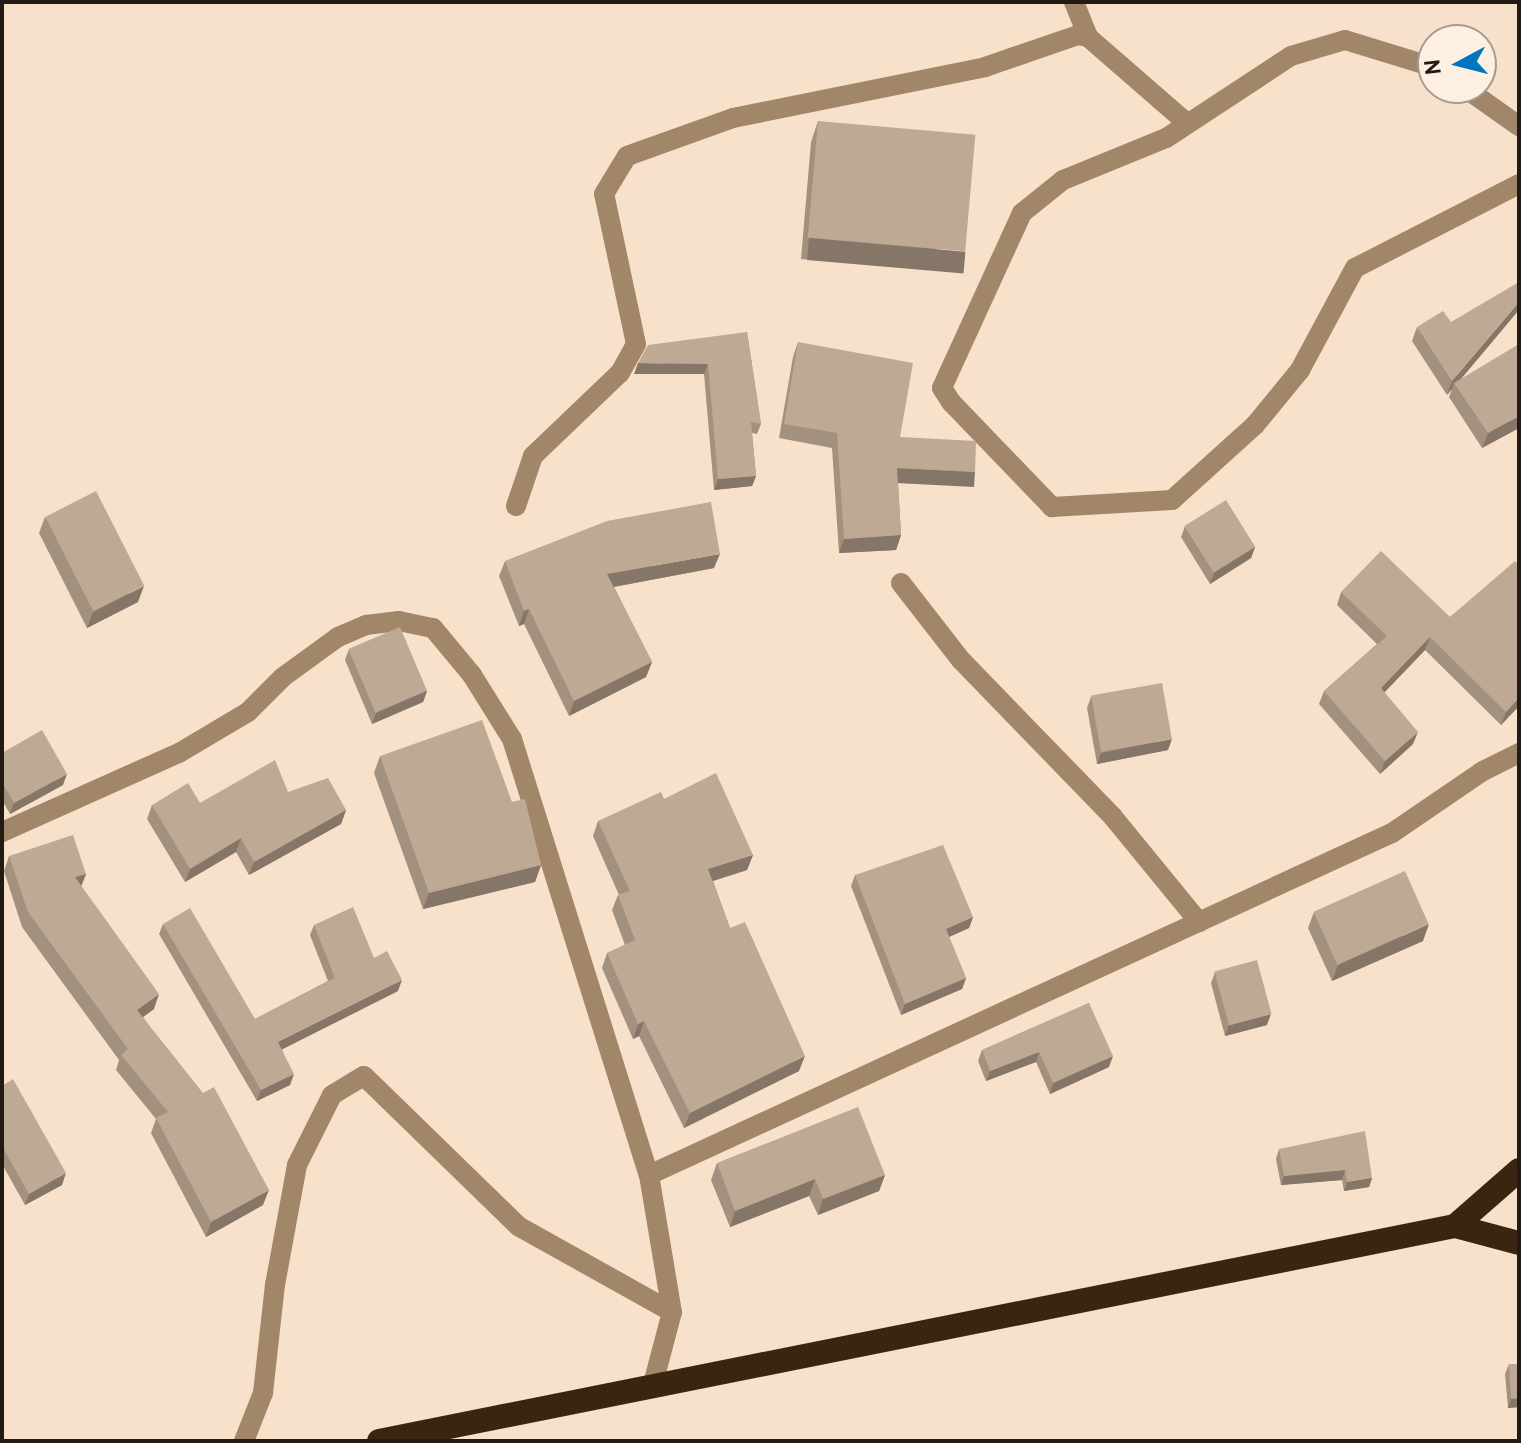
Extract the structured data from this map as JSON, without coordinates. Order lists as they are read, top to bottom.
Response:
{
  "north": "left"
}
